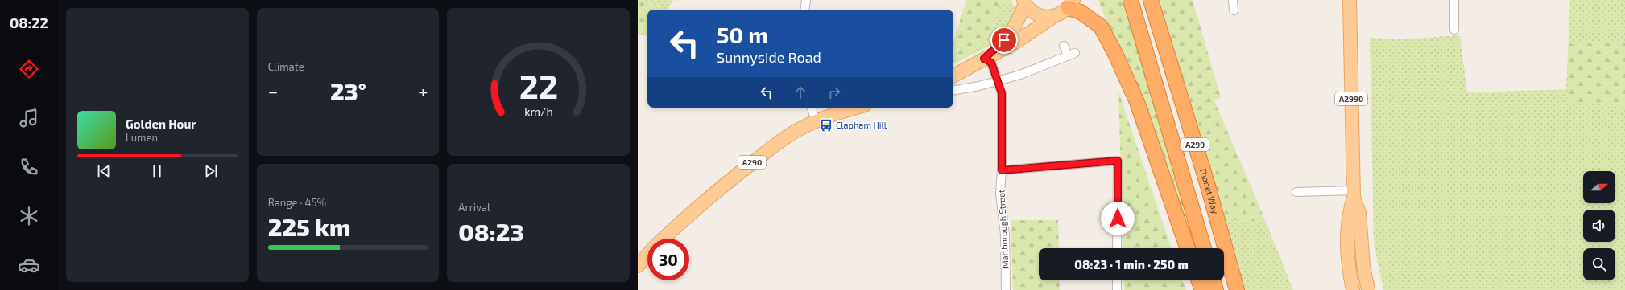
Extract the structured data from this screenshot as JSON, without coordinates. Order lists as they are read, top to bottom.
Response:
{
  "streets": {
    "highway": ["A299", "Thanet Way"],
    "main road": ["A2990", "A290"],
    "street": ["Marlborough Street"]
  },
  "places": {
    "bus stop": ["Clapham Hill"]
  },
  "north": "right",
  "page": {
    "tabs": "08:22",
    "tile": [
      "Climate",
      ["Range · 45%", "225 km"],
      ["Arrival", "08:23"]
    ],
    "turn": ["50 m", "Sunnyside Road"],
    "heat": ["−", "23°", "+"],
    "song": ["Golden Hour", "Lumen"],
    "limit": "30",
    "trip": "08:23 · 1 min · 250 m",
    "gauge": ["22", "km/h"]
  }
}
